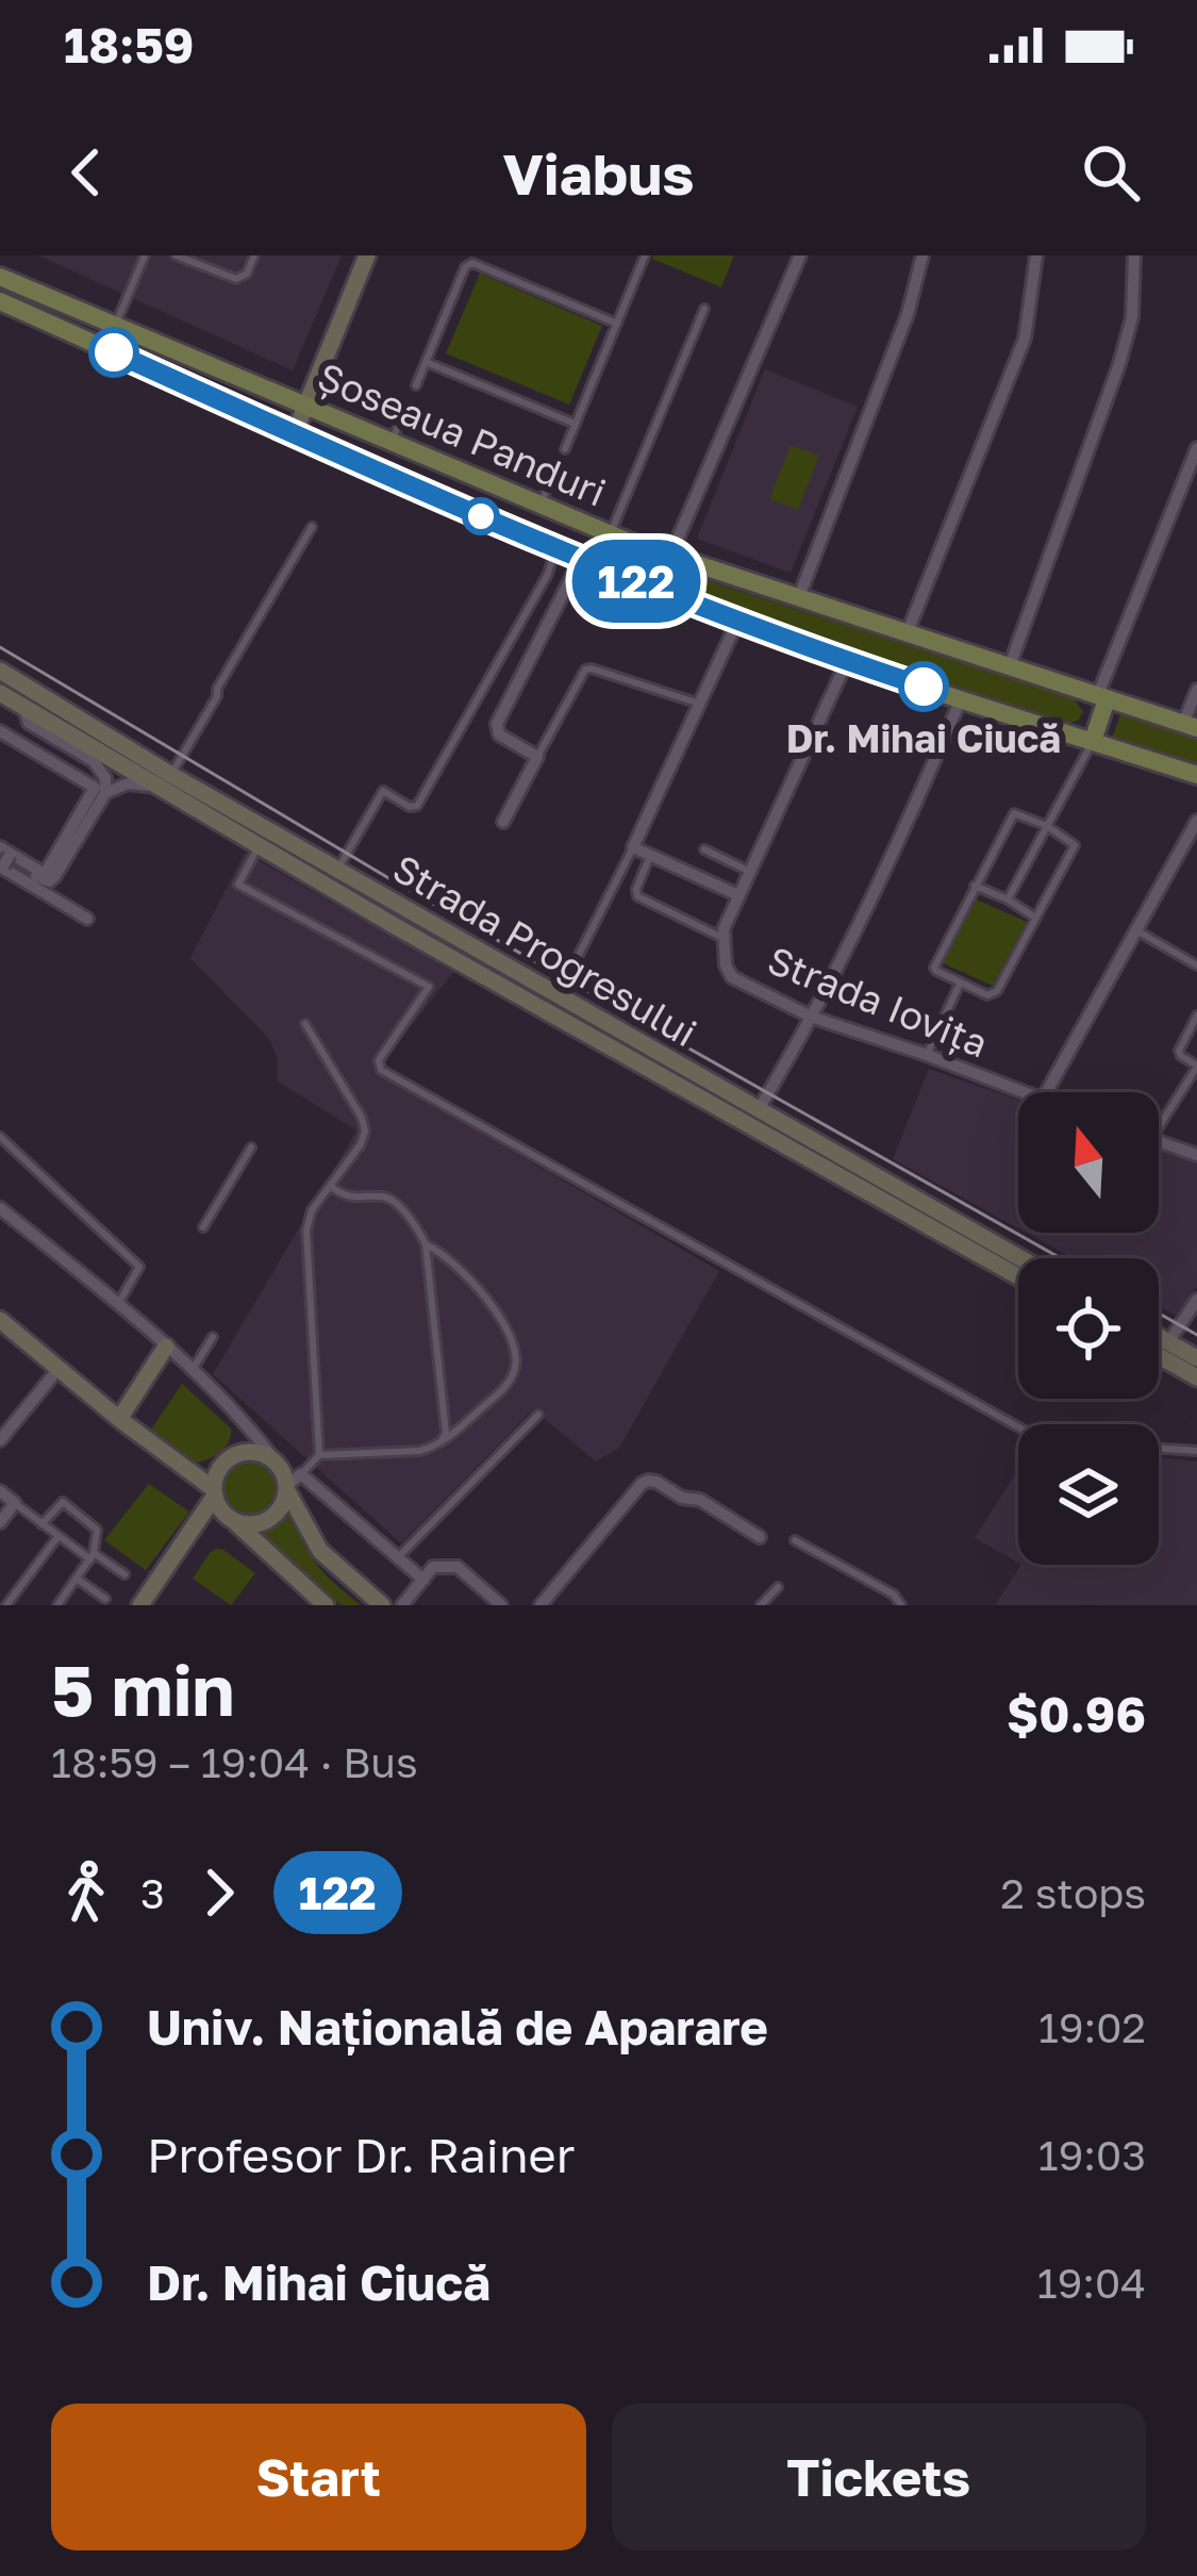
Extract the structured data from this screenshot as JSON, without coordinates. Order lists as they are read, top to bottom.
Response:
{
  "streets": {
    "main road": ["Șoseaua Panduri", "Strada Progresului"],
    "street": ["Strada Iovița"]
  },
  "crossings": [
    ["Șoseaua Panduri", "Strada Iovița"]
  ],
  "places": ["Dr. Mihai Ciucă"],
  "lines": ["bus line 122"],
  "north": "top",
  "page": {
    "status": "18:59",
    "header": "Viabus",
    "on_map": "122",
    "heading": ["5 min", "18:59 – 19:04 · Bus", "$0.96"],
    "legs": ["3", "122", "2 stops"],
    "list": [
      {
        "name": "Univ. Națională de Aparare",
        "value": "19:02"
      },
      {
        "name": "Profesor Dr. Rainer",
        "value": "19:03"
      },
      {
        "name": "Dr. Mihai Ciucă",
        "value": "19:04"
      }
    ],
    "buttons": ["Start", "Tickets"]
  }
}
